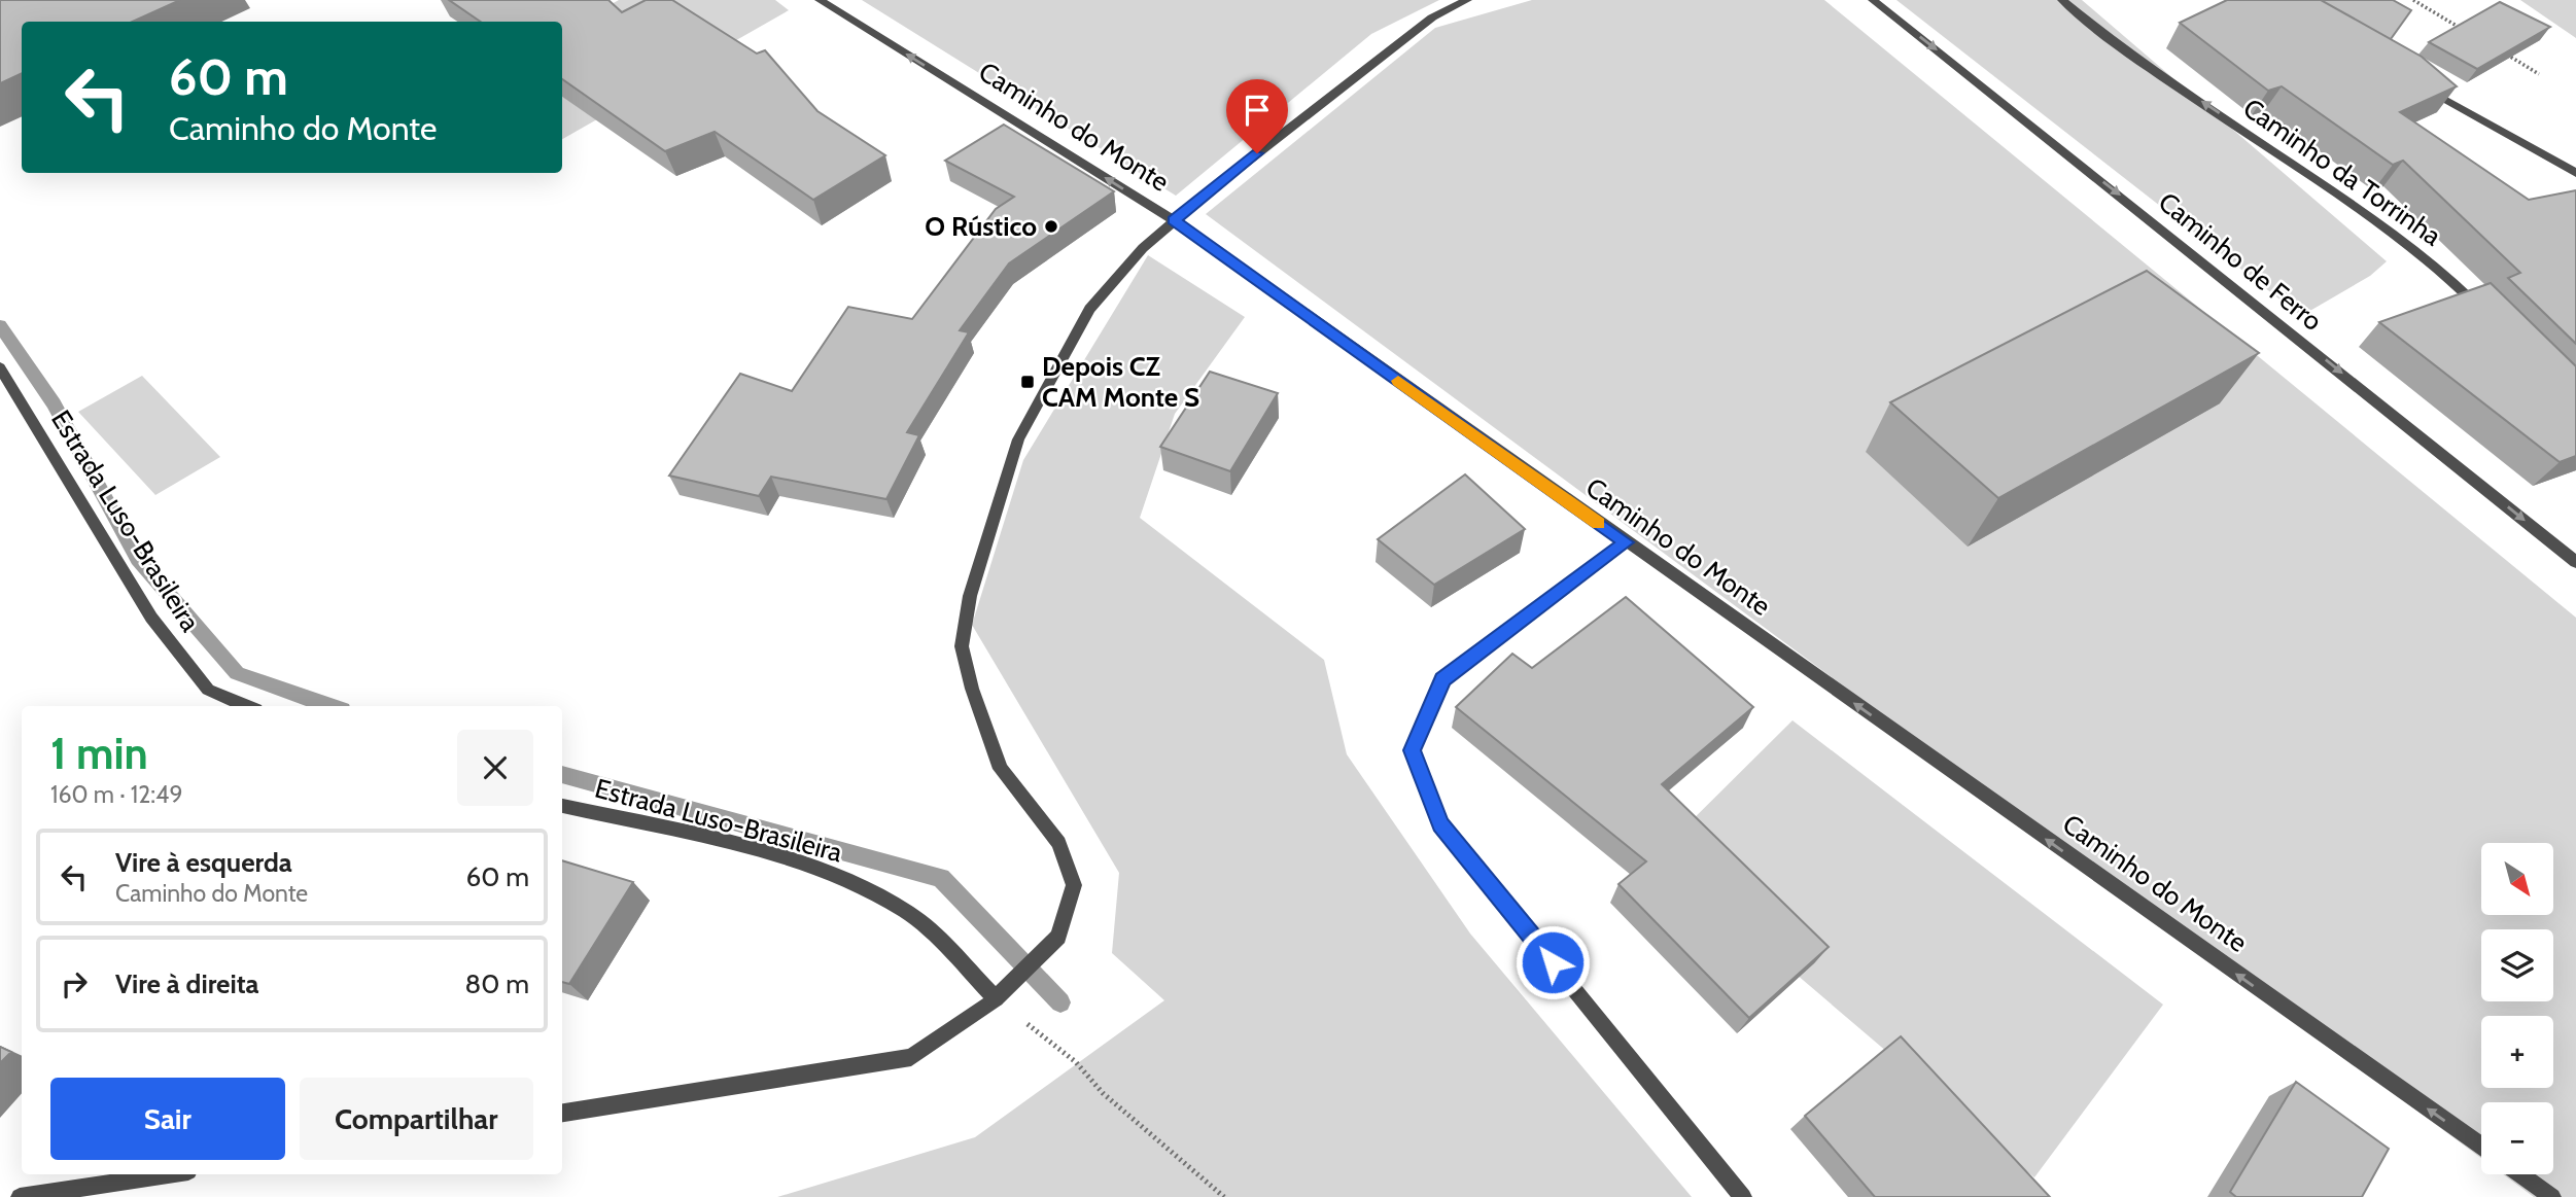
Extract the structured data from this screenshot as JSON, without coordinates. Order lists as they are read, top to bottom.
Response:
{
  "streets": {
    "street": [
      "Caminho do Monte",
      "Caminho da Torrinha",
      "Caminho de Ferro",
      "Estrada Luso-Brasileira"
    ]
  },
  "one_way": ["Caminho do Monte", "Caminho da Torrinha", "Caminho de Ferro"],
  "places": {
    "other": ["O Rústico"],
    "transit": ["Depois CZ CAM Monte S"]
  },
  "north": "bottom right",
  "page": {
    "turn": ["60 m", "Caminho do Monte"],
    "heading": ["1 min", "160 m · 12:49"],
    "list": [
      {
        "name": "Vire à esquerda",
        "note": "Caminho do Monte",
        "value": "60 m"
      },
      {
        "name": "Vire à direita",
        "value": "80 m"
      }
    ],
    "map_buttons": ["+", "−"],
    "buttons": ["Sair", "Compartilhar"]
  }
}
